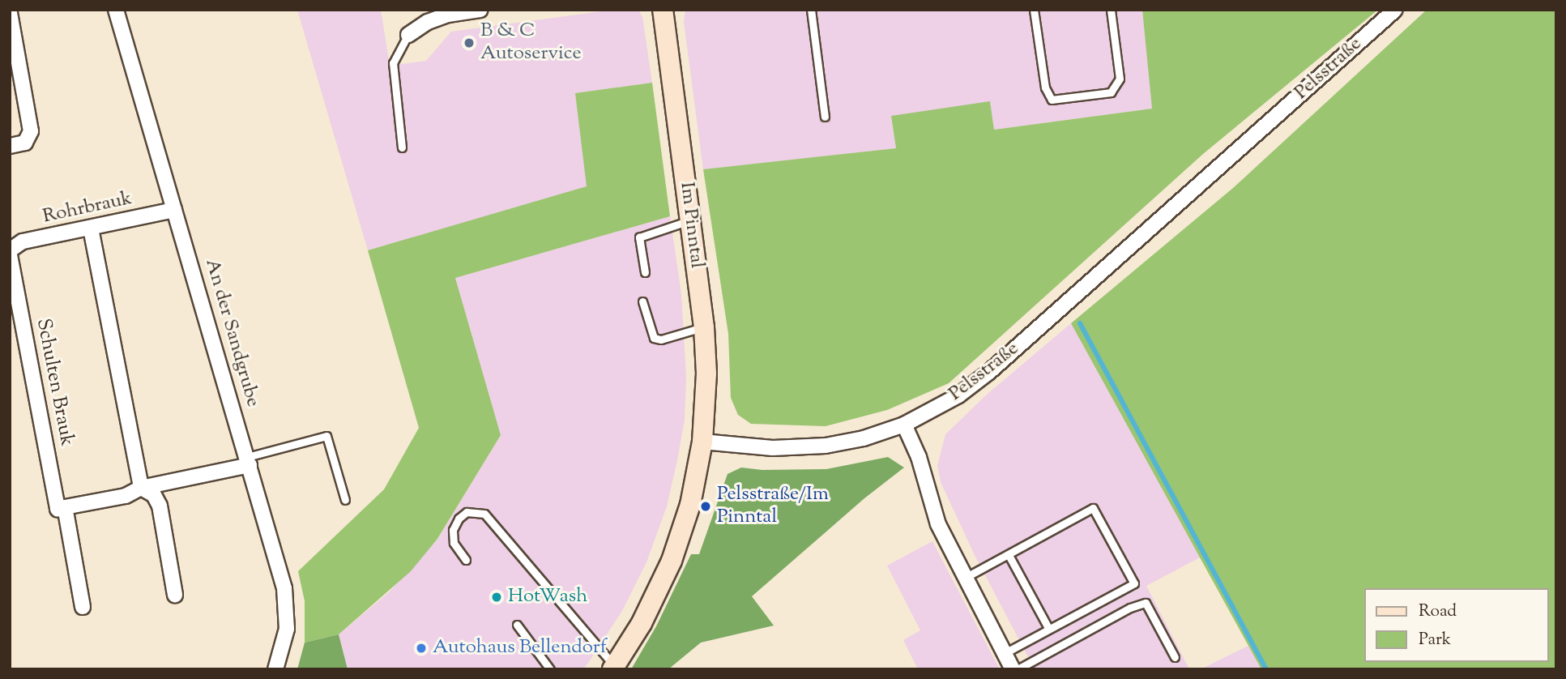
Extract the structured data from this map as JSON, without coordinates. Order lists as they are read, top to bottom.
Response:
{
  "streets": {
    "main road": ["Im Pinntal"],
    "street": [
      "Pelsstraße",
      "Rohrbrauk",
      "An der Sandgrube",
      "Schulten Brauk"
    ]
  },
  "crossings": [
    ["Pelsstraße", "Im Pinntal"],
    ["Rohrbrauk", "An der Sandgrube"]
  ],
  "places": [
    "B & C Autoservice",
    "Pelsstraße/Im Pinntal",
    "HotWash",
    "Autohaus Bellendorf"
  ],
  "legend": ["Road", "Park"]
}
